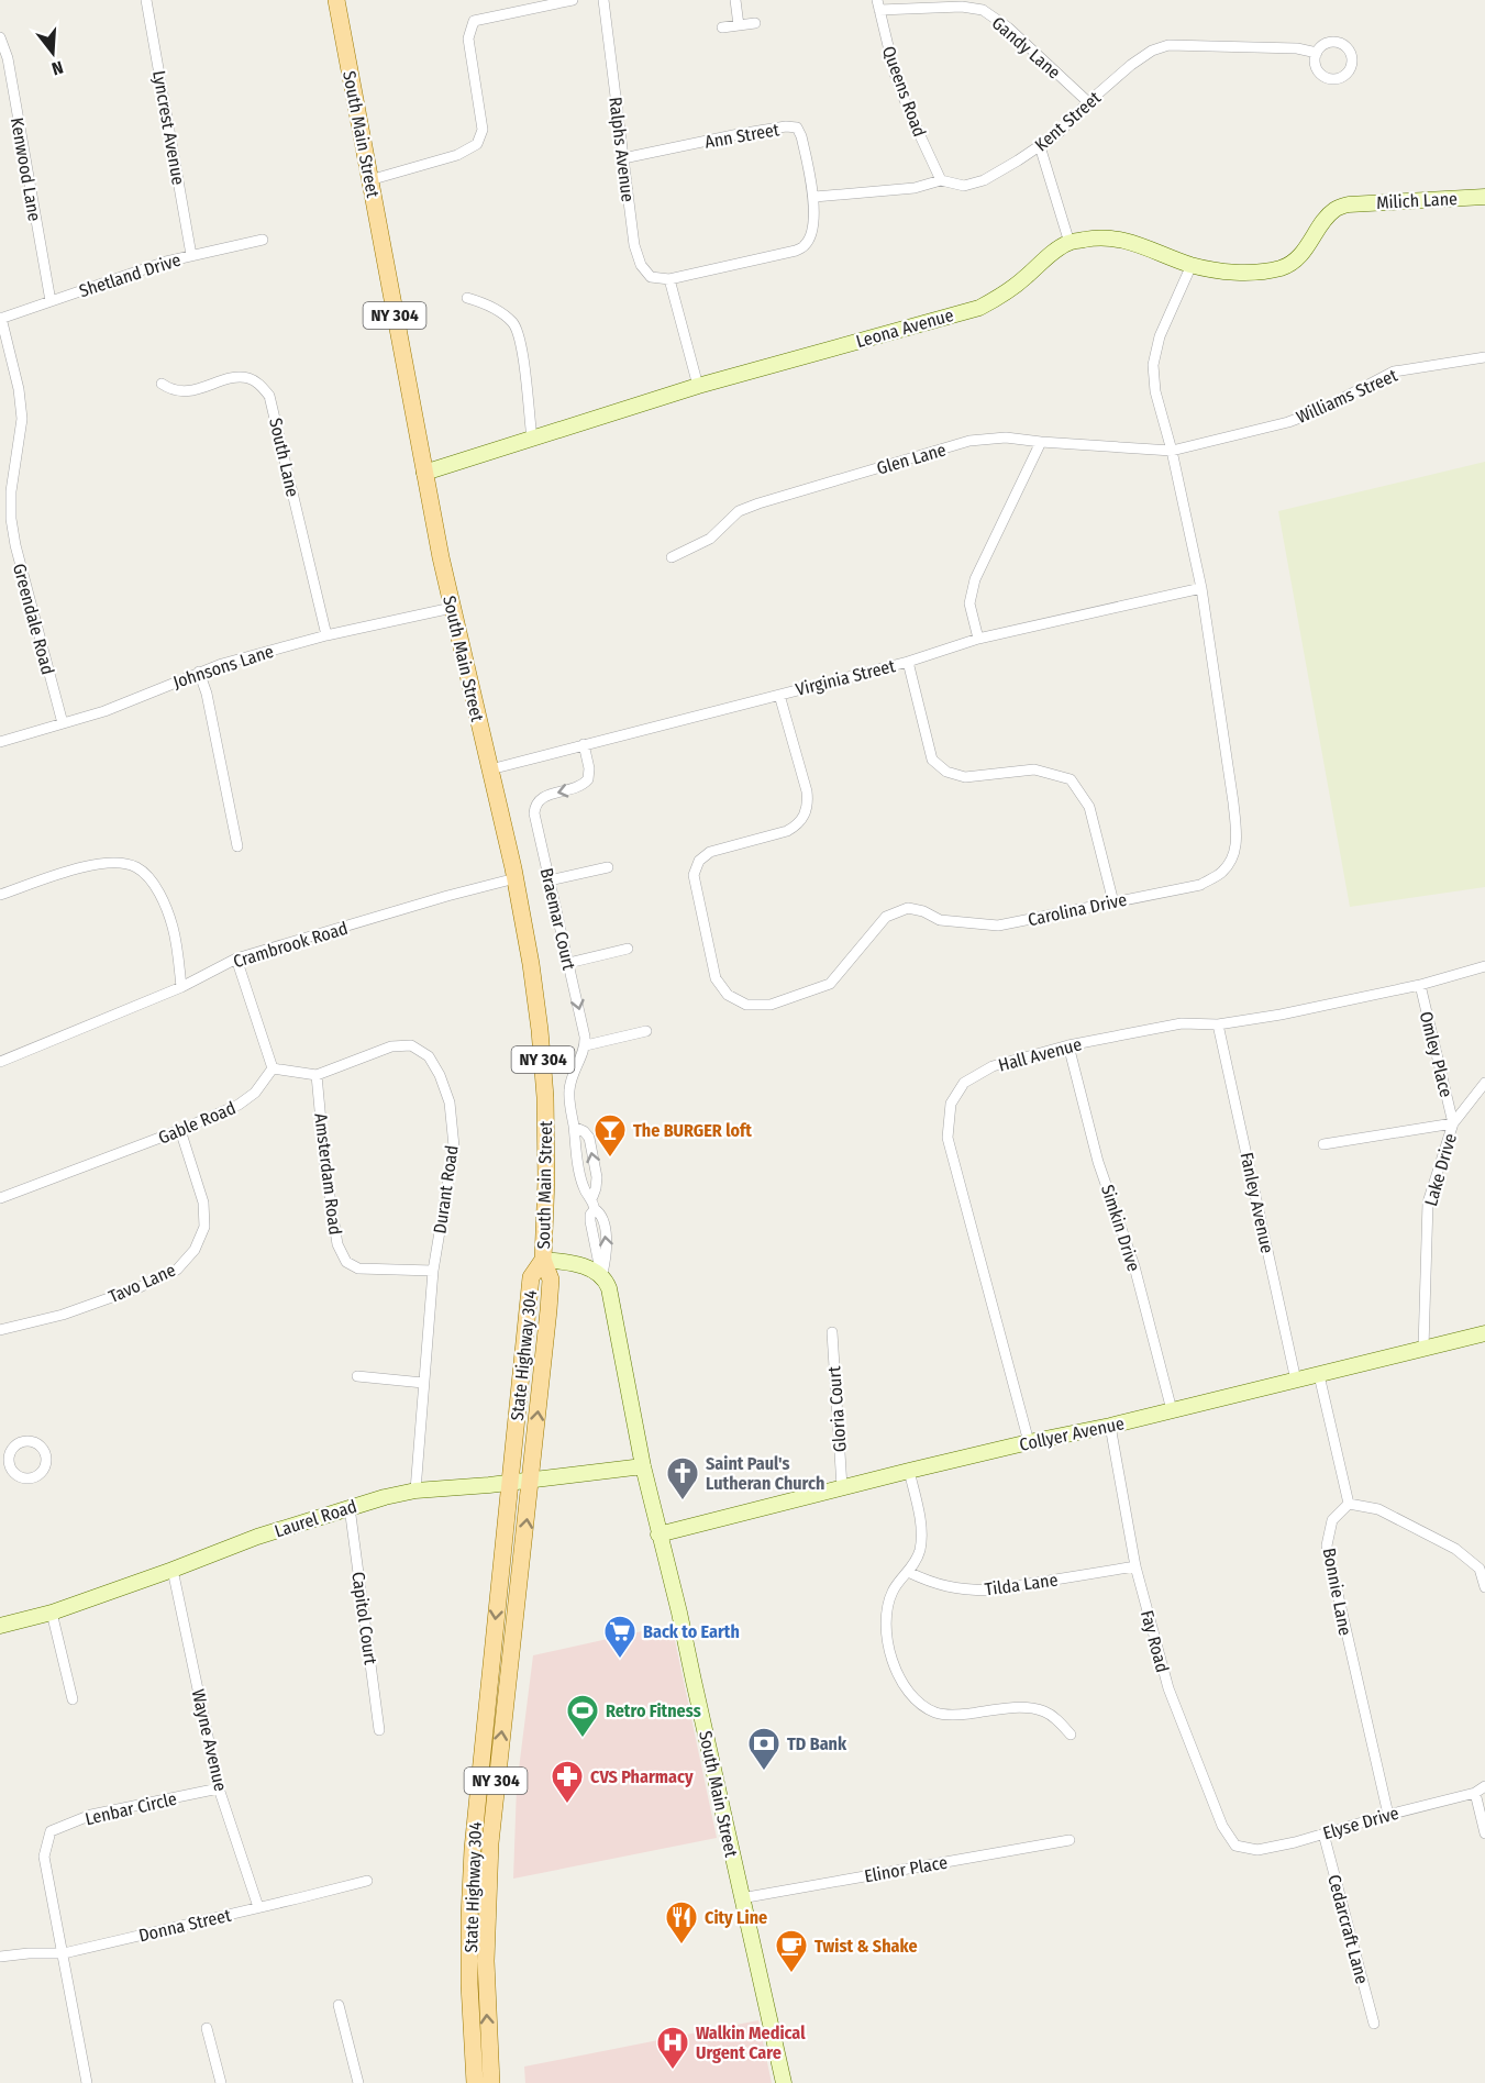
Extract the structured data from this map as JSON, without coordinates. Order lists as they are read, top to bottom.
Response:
{
  "streets": {
    "main road": ["South Main Street", "NY 304", "State Highway 304"],
    "street": [
      "Gandy Lane",
      "Queens Road",
      "Kent Street",
      "Lyncrest Avenue",
      "Ann Street",
      "Ralphs Avenue",
      "Kenwood Lane",
      "Milich Lane",
      "Shetland Drive",
      "Leona Avenue",
      "Williams Street",
      "South Lane",
      "Glen Lane",
      "Greendale Road",
      "Johnsons Lane",
      "Virginia Street",
      "Carolina Drive",
      "Braemar Court",
      "Crambrook Road",
      "Hall Avenue",
      "Omley Place",
      "Gable Road",
      "Lake Drive",
      "Amsterdam Road",
      "Durant Road",
      "Fanley Avenue",
      "Simkin Drive",
      "Tavo Lane",
      "Gloria Court",
      "Collyer Avenue",
      "Laurel Road",
      "Tilda Lane",
      "Bonnie Lane",
      "Capitol Court",
      "Fay Road",
      "Wayne Avenue",
      "Lenbar Circle",
      "Elyse Drive",
      "Elinor Place",
      "Donna Street",
      "Cedarcraft Lane"
    ]
  },
  "crossings": [
    ["Gandy Lane", "Queens Road"],
    ["Gandy Lane", "Kent Street"],
    ["Queens Road", "Kent Street"],
    ["Kent Street", "Ann Street"],
    ["Lyncrest Avenue", "Shetland Drive"],
    ["South Main Street", "Leona Avenue"],
    ["South Main Street", "Johnsons Lane"],
    ["South Main Street", "Virginia Street"],
    ["South Main Street", "Crambrook Road"],
    ["South Main Street", "State Highway 304"],
    ["South Main Street", "Collyer Avenue"],
    ["South Main Street", "Laurel Road"],
    ["South Main Street", "Elinor Place"],
    ["Ann Street", "Ralphs Avenue"],
    ["Kenwood Lane", "Shetland Drive"],
    ["Milich Lane", "Leona Avenue"],
    ["Shetland Drive", "Greendale Road"],
    ["Leona Avenue", "Carolina Drive"],
    ["Williams Street", "Glen Lane"],
    ["Williams Street", "Carolina Drive"],
    ["South Lane", "Johnsons Lane"],
    ["Glen Lane", "Carolina Drive"],
    ["Greendale Road", "Johnsons Lane"],
    ["Virginia Street", "Carolina Drive"],
    ["Virginia Street", "Braemar Court"],
    ["Hall Avenue", "Omley Place"],
    ["Hall Avenue", "Fanley Avenue"],
    ["Hall Avenue", "Simkin Drive"],
    ["Hall Avenue", "Collyer Avenue"],
    ["Omley Place", "Lake Drive"],
    ["Gable Road", "Durant Road"],
    ["Gable Road", "Tavo Lane"],
    ["Lake Drive", "Collyer Avenue"],
    ["Amsterdam Road", "Durant Road"],
    ["Durant Road", "Laurel Road"],
    ["Fanley Avenue", "Collyer Avenue"],
    ["Simkin Drive", "Collyer Avenue"],
    ["State Highway 304", "Laurel Road"],
    ["Gloria Court", "Collyer Avenue"],
    ["Collyer Avenue", "Fay Road"],
    ["Laurel Road", "Capitol Court"],
    ["Laurel Road", "Wayne Avenue"],
    ["Tilda Lane", "Fay Road"],
    ["Bonnie Lane", "Elyse Drive"],
    ["Fay Road", "Elyse Drive"],
    ["Wayne Avenue", "Lenbar Circle"],
    ["Wayne Avenue", "Donna Street"],
    ["Lenbar Circle", "Donna Street"],
    ["Elyse Drive", "Cedarcraft Lane"]
  ],
  "one_way": ["Braemar Court"],
  "places": {
    "bar": ["The BURGER loft"],
    "church": ["Saint Paul's Lutheran Church"],
    "supermarket": ["Back to Earth"],
    "sports": ["Retro Fitness"],
    "bank": ["TD Bank"],
    "pharmacy": ["CVS Pharmacy"],
    "restaurant": ["City Line"],
    "cafe": ["Twist & Shake"],
    "hospital": ["Walkin Medical Urgent Care"]
  },
  "north": "bottom"
}
